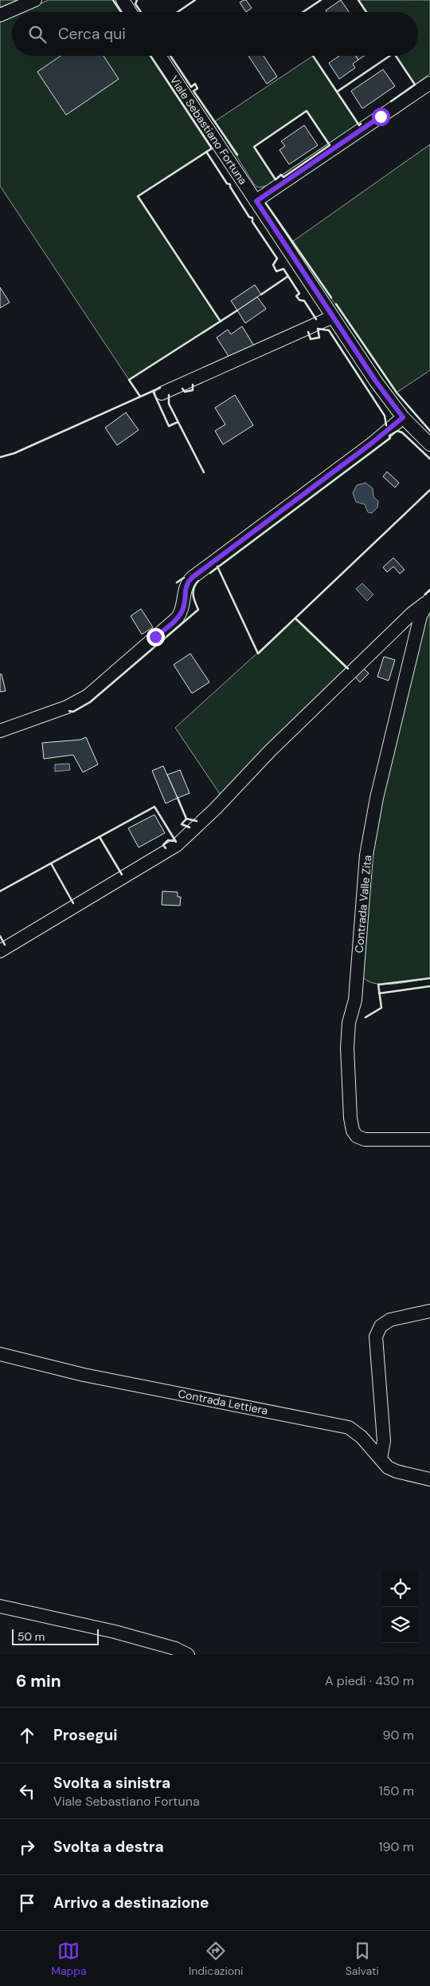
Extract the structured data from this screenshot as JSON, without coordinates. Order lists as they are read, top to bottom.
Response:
{
  "streets": {
    "street": ["Viale Sebastiano Fortuna", "Contrada Valle Zita", "Contrada Lettiera"]
  },
  "scale_bar": "50 m",
  "page": {
    "search": "Cerca qui",
    "scale": "50 m",
    "heading": ["6 min", "A piedi · 430 m"],
    "list": [
      ["Prosegui", "90 m"],
      ["Svolta a sinistra", "Viale Sebastiano Fortuna", "150 m"],
      ["Svolta a destra", "190 m"],
      "Arrivo a destinazione"
    ],
    "nav": ["Mappa", "Indicazioni", "Salvati"]
  }
}
